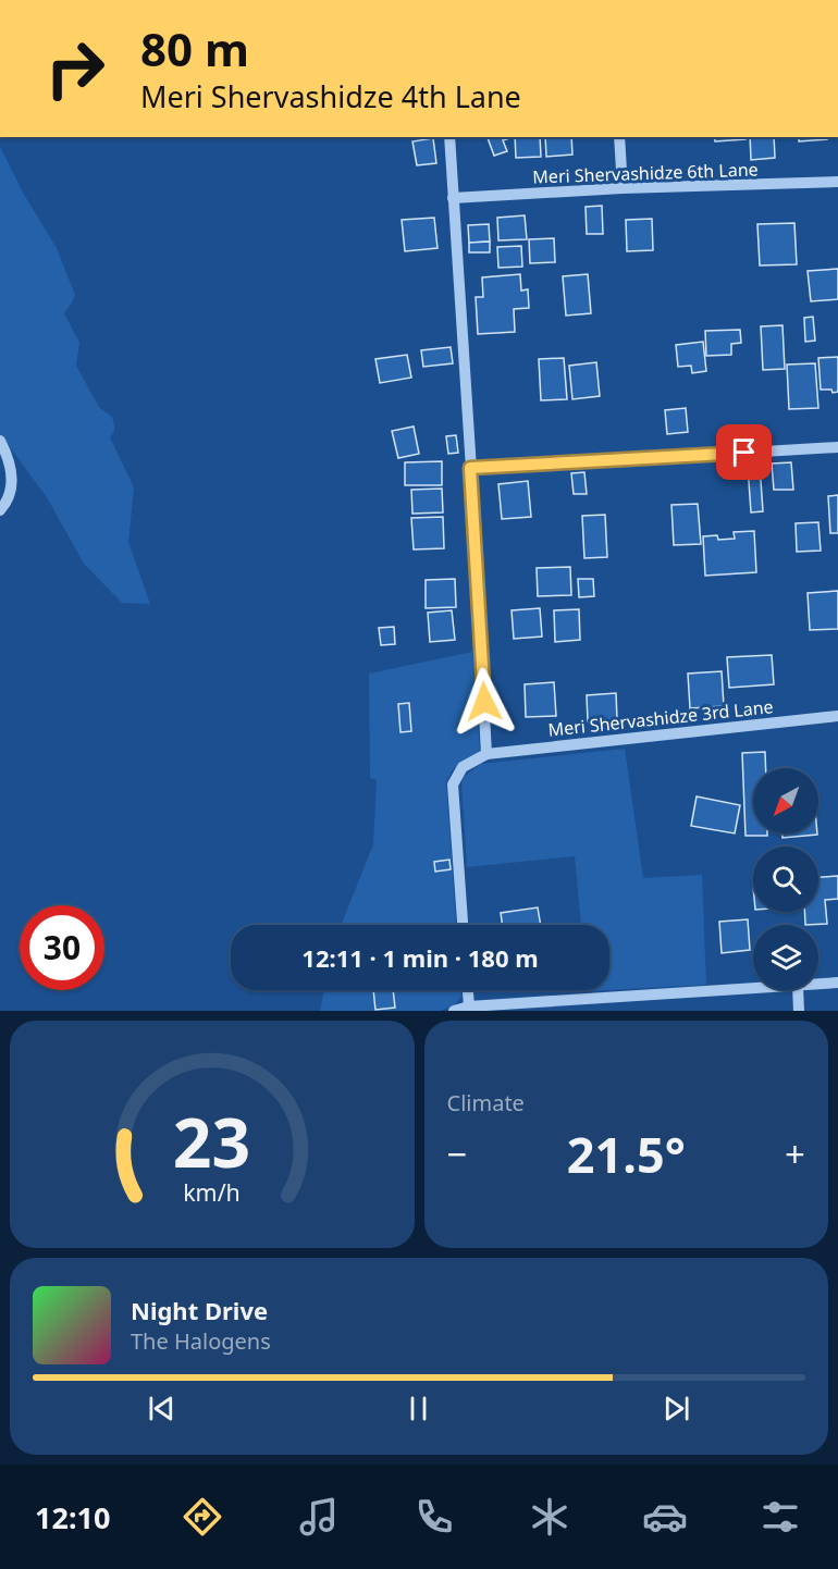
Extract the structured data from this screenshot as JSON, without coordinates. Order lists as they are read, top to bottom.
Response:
{
  "streets": {
    "street": ["Meri Shervashidze 6th Lane", "Meri Shervashidze 3rd Lane"]
  },
  "north": "bottom left",
  "page": {
    "turn": ["80 m", "Meri Shervashidze 4th Lane"],
    "limit": "30",
    "trip": "12:11 · 1 min · 180 m",
    "tile": "Climate",
    "heat": ["−", "21.5°", "+"],
    "song": ["Night Drive", "The Halogens"],
    "tabs": "12:10",
    "gauge": ["23", "km/h"]
  }
}
